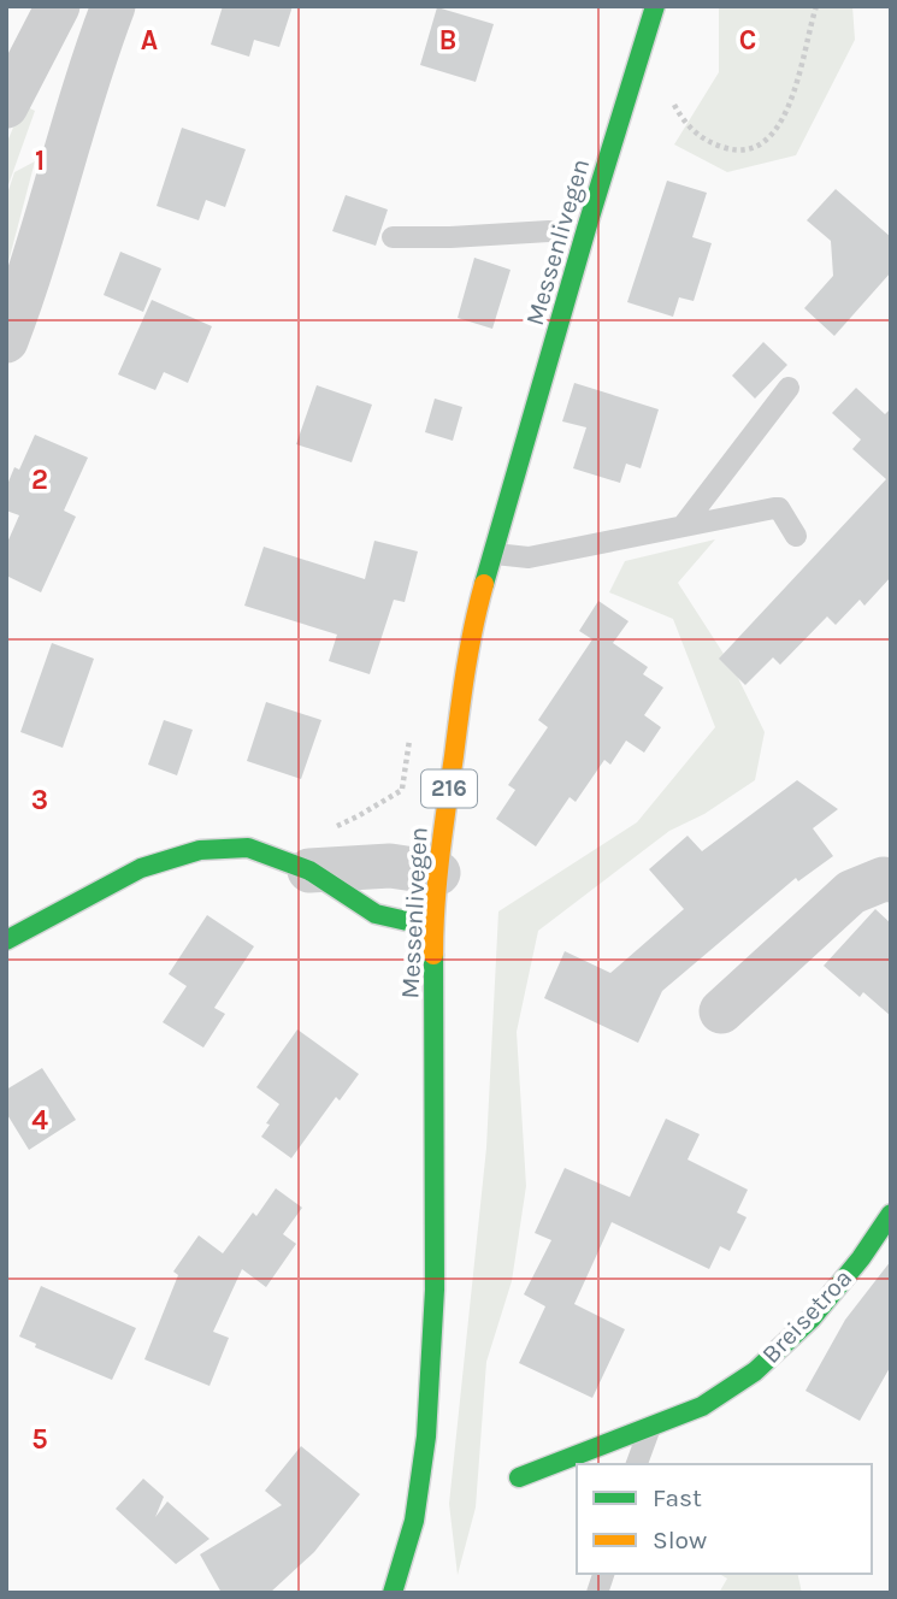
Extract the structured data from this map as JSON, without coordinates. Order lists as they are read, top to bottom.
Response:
{
  "streets": {
    "main road": ["Messenlivegen", "216", "Breisetroa"]
  },
  "legend": ["Fast", "Slow"],
  "grid": {
    "columns": ["A", "B", "C"],
    "rows": [
      "1",
      "2",
      "3",
      "4",
      "5"
    ]
  }
}
